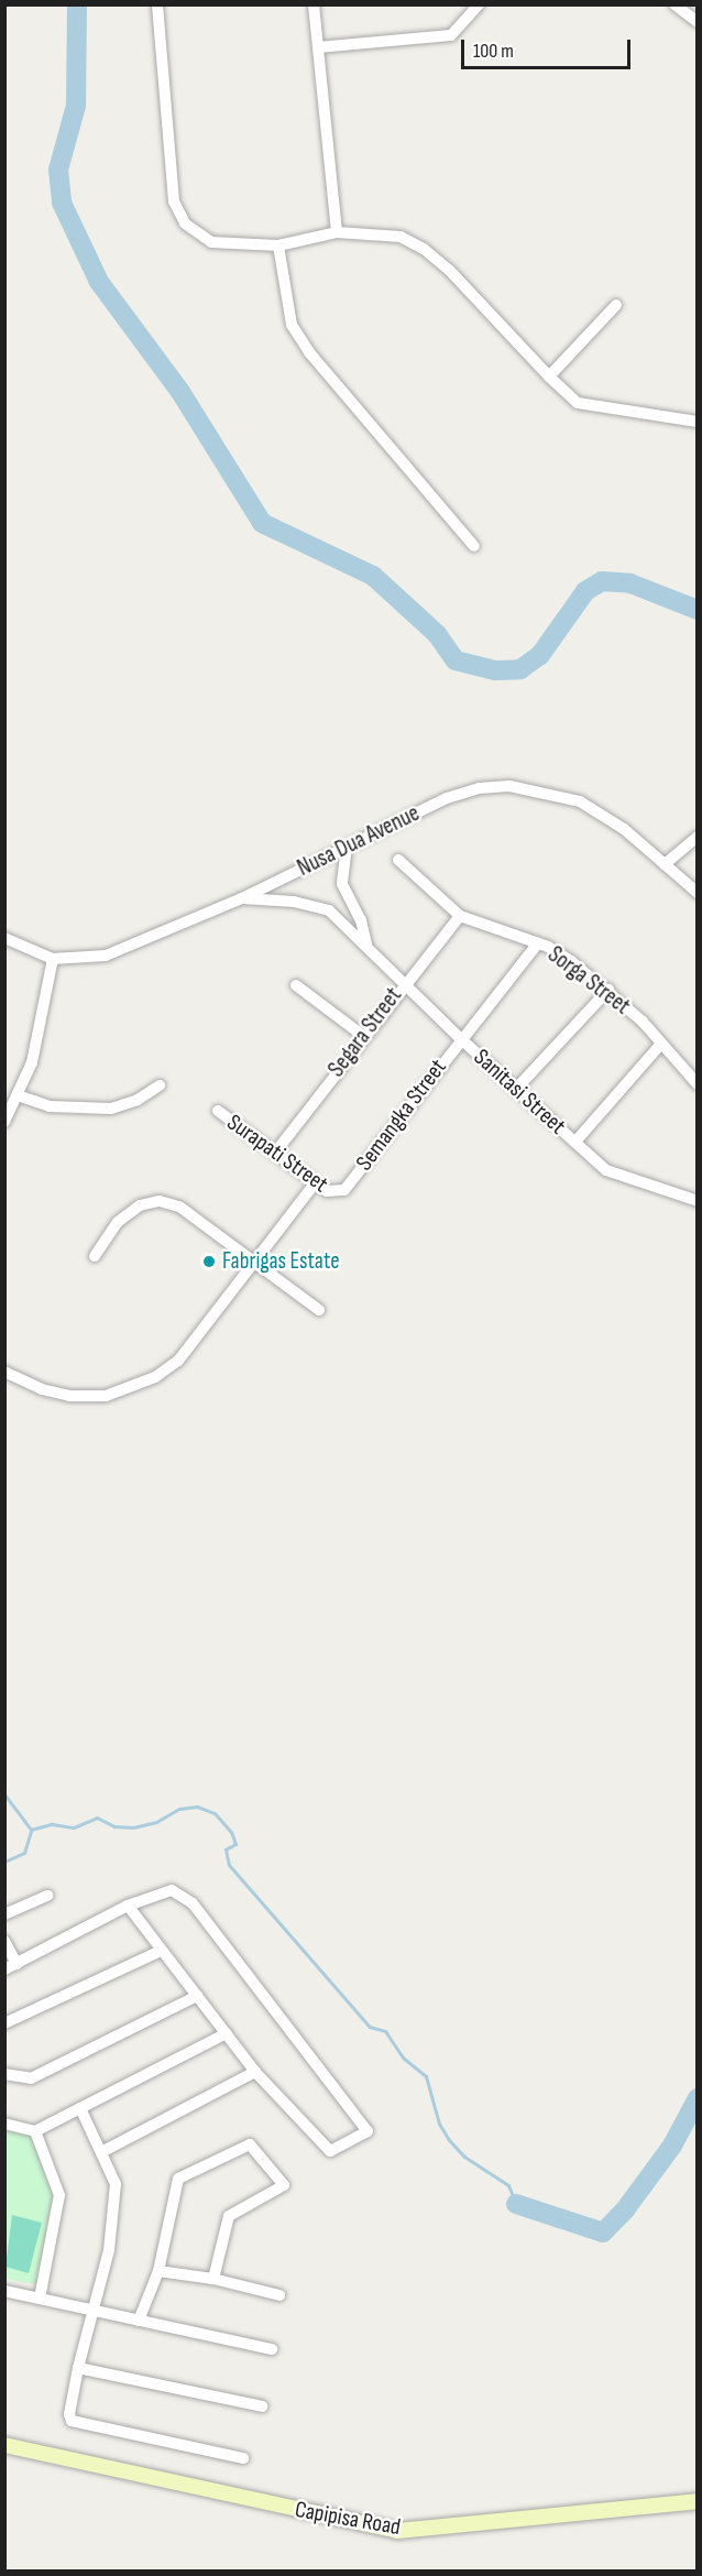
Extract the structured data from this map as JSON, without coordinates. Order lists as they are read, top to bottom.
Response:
{
  "streets": {
    "main road": ["Capipisa Road"],
    "street": [
      "Nusa Dua Avenue",
      "Sorga Street",
      "Segara Street",
      "Sanitasi Street",
      "Semangka Street",
      "Surapati Street"
    ]
  },
  "crossings": [
    ["Nusa Dua Avenue", "Sanitasi Street"],
    ["Sorga Street", "Segara Street"],
    ["Sorga Street", "Semangka Street"],
    ["Segara Street", "Sanitasi Street"],
    ["Segara Street", "Surapati Street"],
    ["Sanitasi Street", "Semangka Street"],
    ["Semangka Street", "Surapati Street"]
  ],
  "places": ["Fabrigas Estate"],
  "scale_bar": "100 m"
}
